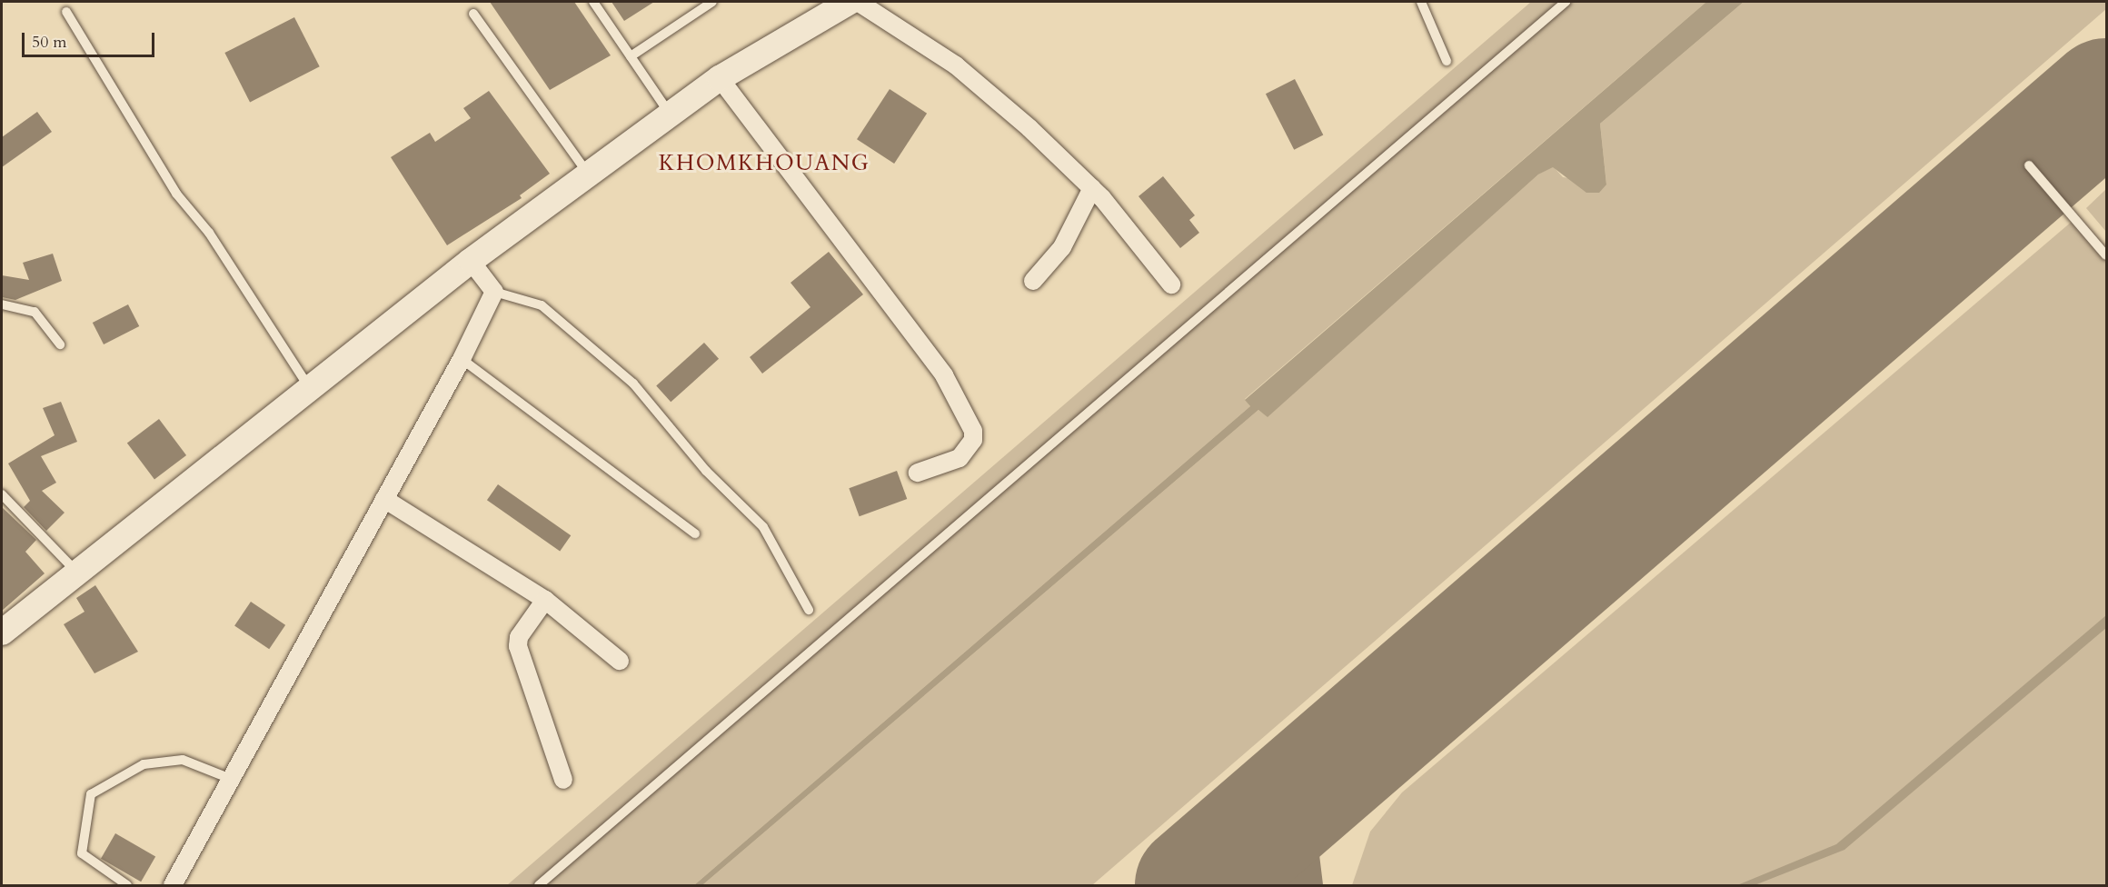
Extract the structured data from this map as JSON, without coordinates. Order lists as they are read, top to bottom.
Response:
{
  "districts": ["KHOMKHOUANG"],
  "scale_bar": "50 m"
}
